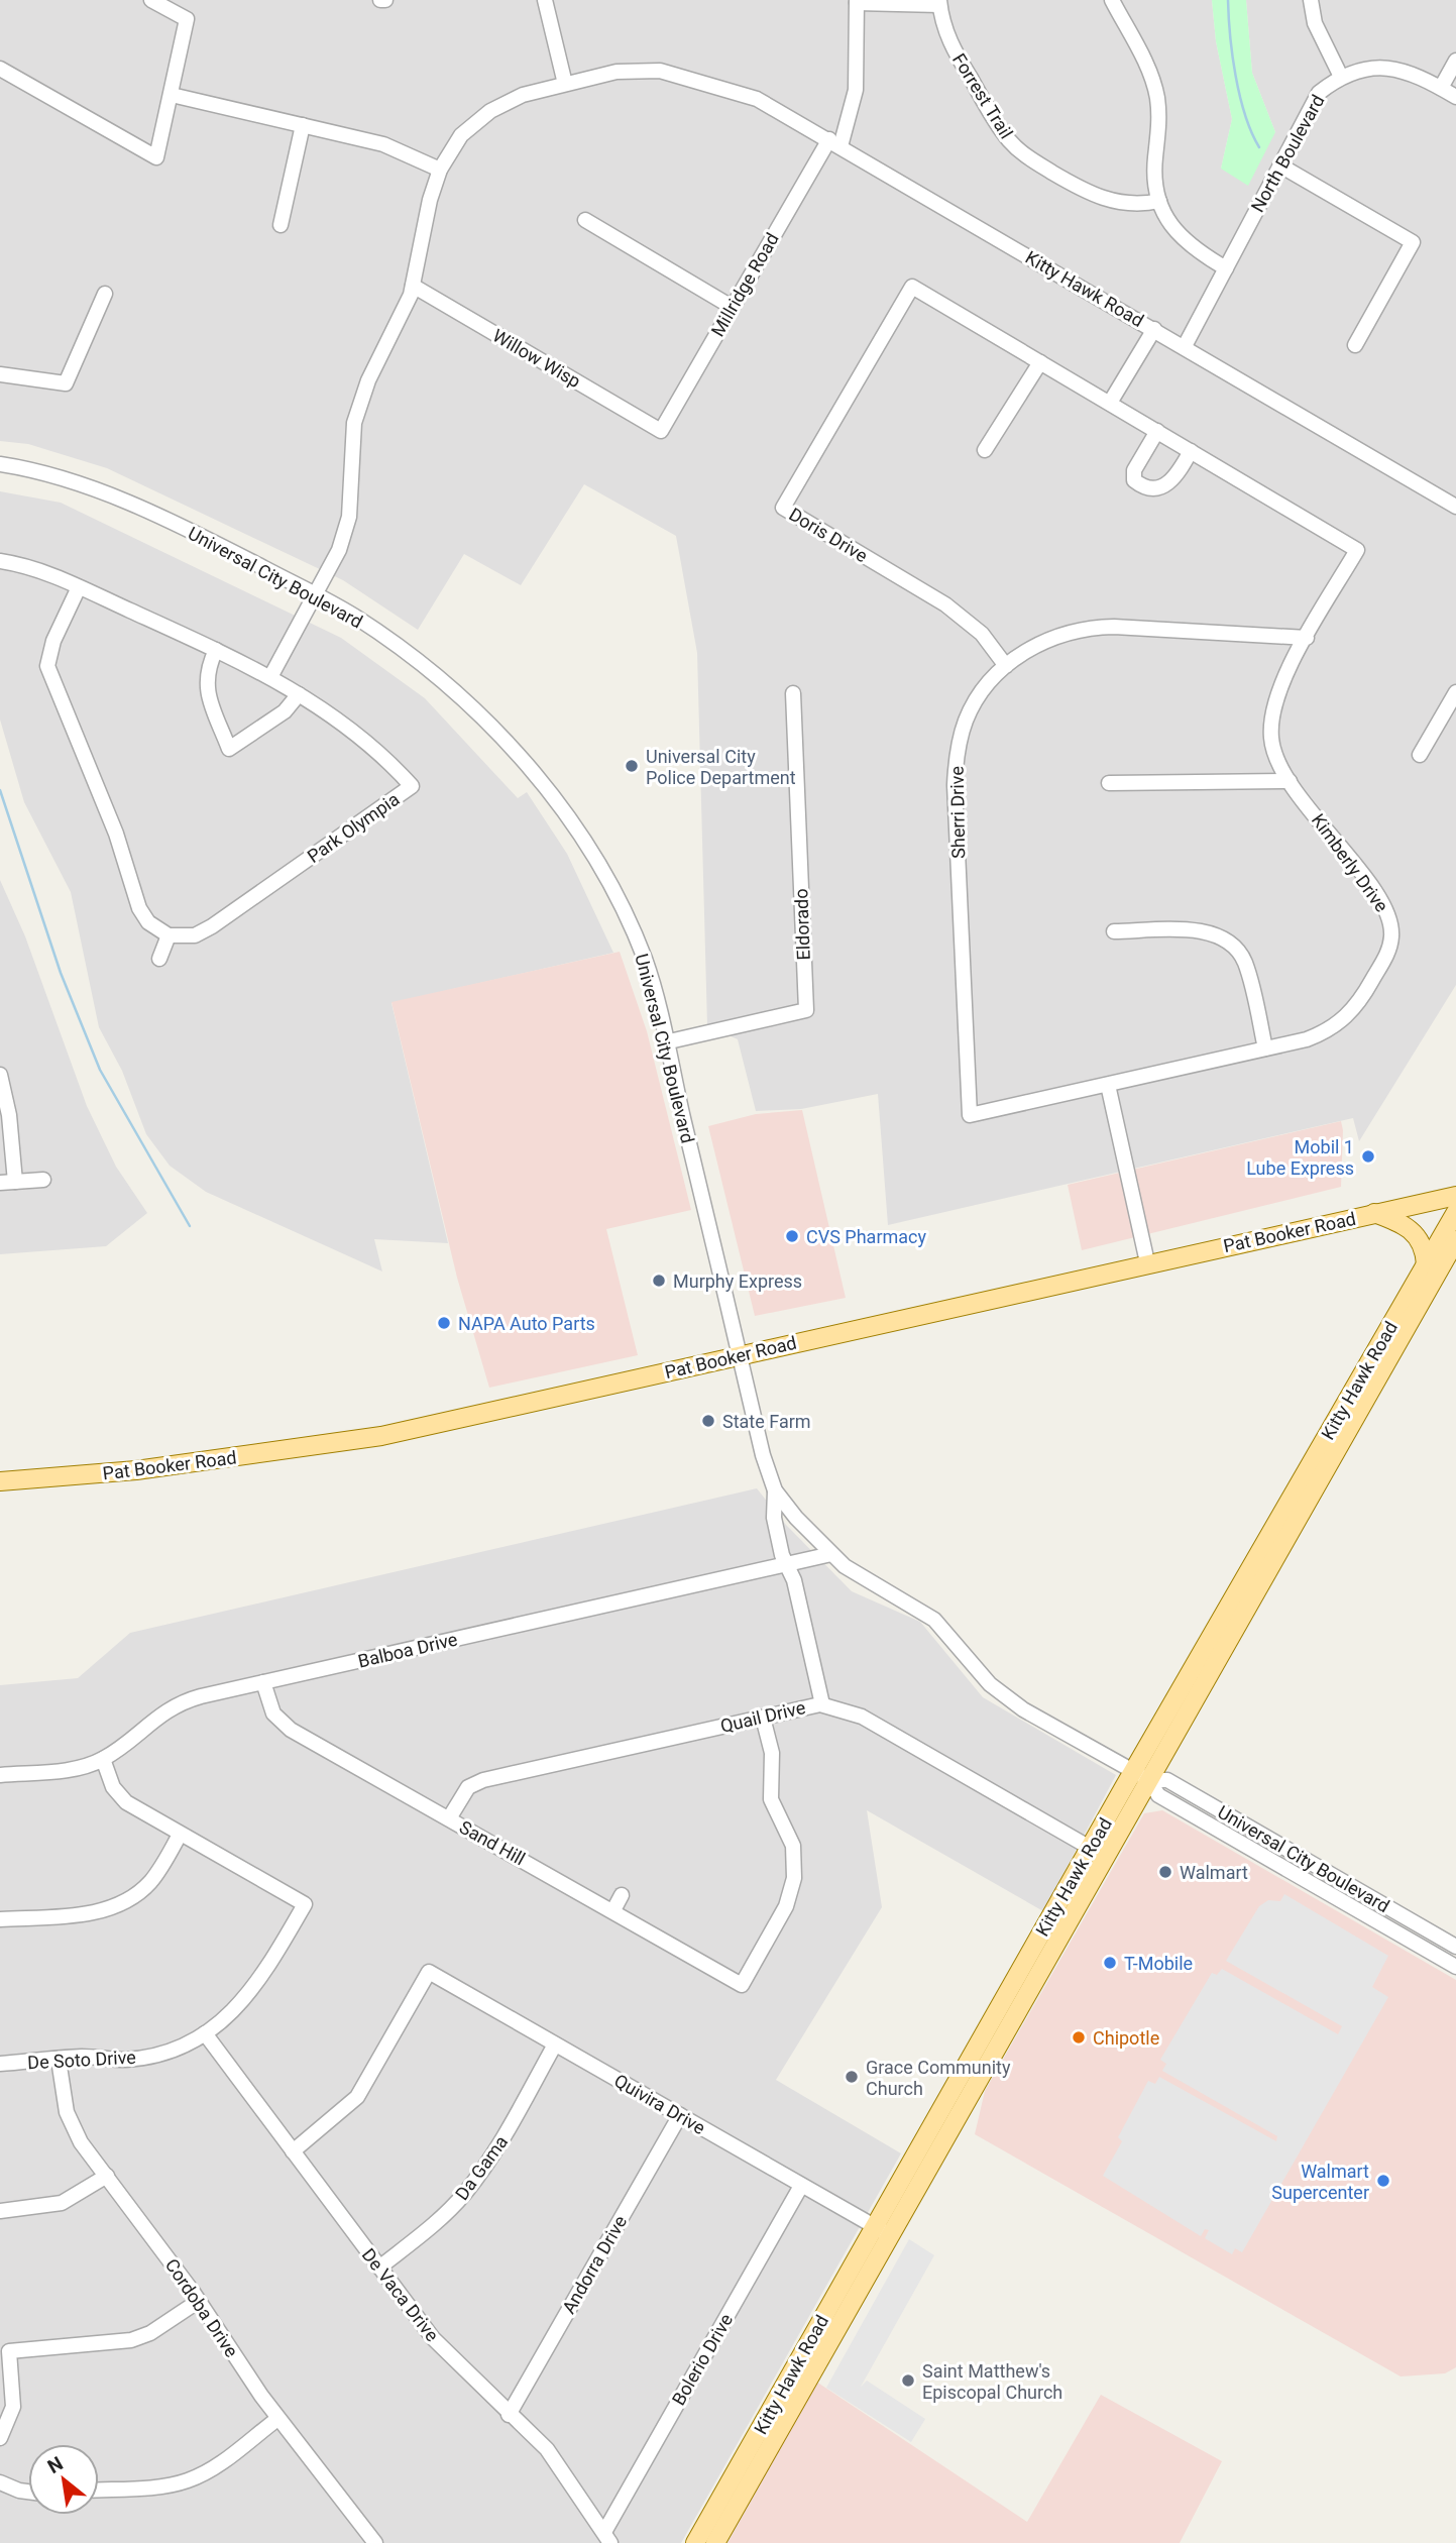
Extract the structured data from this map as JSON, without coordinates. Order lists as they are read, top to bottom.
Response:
{
  "streets": {
    "main road": ["Kitty Hawk Road", "Pat Booker Road"],
    "street": [
      "Forrest Trail",
      "North Boulevard",
      "Millridge Road",
      "Willow Wisp",
      "Doris Drive",
      "Universal City Boulevard",
      "Sherri Drive",
      "Park Olympia",
      "Kimberly Drive",
      "Eldorado",
      "Balboa Drive",
      "Quail Drive",
      "Sand Hill",
      "De Soto Drive",
      "Quivira Drive",
      "Da Gama",
      "Andorra Drive",
      "De Vaca Drive",
      "Cordoba Drive",
      "Bolerio Drive"
    ]
  },
  "crossings": [
    ["North Boulevard", "Kitty Hawk Road"],
    ["Millridge Road", "Kitty Hawk Road"],
    ["Millridge Road", "Willow Wisp"],
    ["Kitty Hawk Road", "Willow Wisp"],
    ["Kitty Hawk Road", "Universal City Boulevard"],
    ["Kitty Hawk Road", "Quail Drive"],
    ["Kitty Hawk Road", "Quivira Drive"],
    ["Doris Drive", "Sherri Drive"],
    ["Universal City Boulevard", "Eldorado"],
    ["Universal City Boulevard", "Pat Booker Road"],
    ["Universal City Boulevard", "Balboa Drive"],
    ["Sherri Drive", "Kimberly Drive"],
    ["Balboa Drive", "Sand Hill"],
    ["Quail Drive", "Sand Hill"],
    ["De Soto Drive", "De Vaca Drive"],
    ["De Soto Drive", "Cordoba Drive"],
    ["Quivira Drive", "Da Gama"],
    ["Quivira Drive", "Andorra Drive"],
    ["Quivira Drive", "De Vaca Drive"],
    ["Quivira Drive", "Bolerio Drive"],
    ["Da Gama", "De Vaca Drive"],
    ["Andorra Drive", "De Vaca Drive"],
    ["De Vaca Drive", "Bolerio Drive"]
  ],
  "places": [
    "Universal City Police Department",
    "Mobil 1 Lube Express",
    "CVS Pharmacy",
    "Murphy Express",
    "NAPA Auto Parts",
    "State Farm",
    "Walmart",
    "T-Mobile",
    "Chipotle",
    "Grace Community Church",
    "Walmart Supercenter",
    "Saint Matthew's Episcopal Church"
  ],
  "north": "top left"
}
